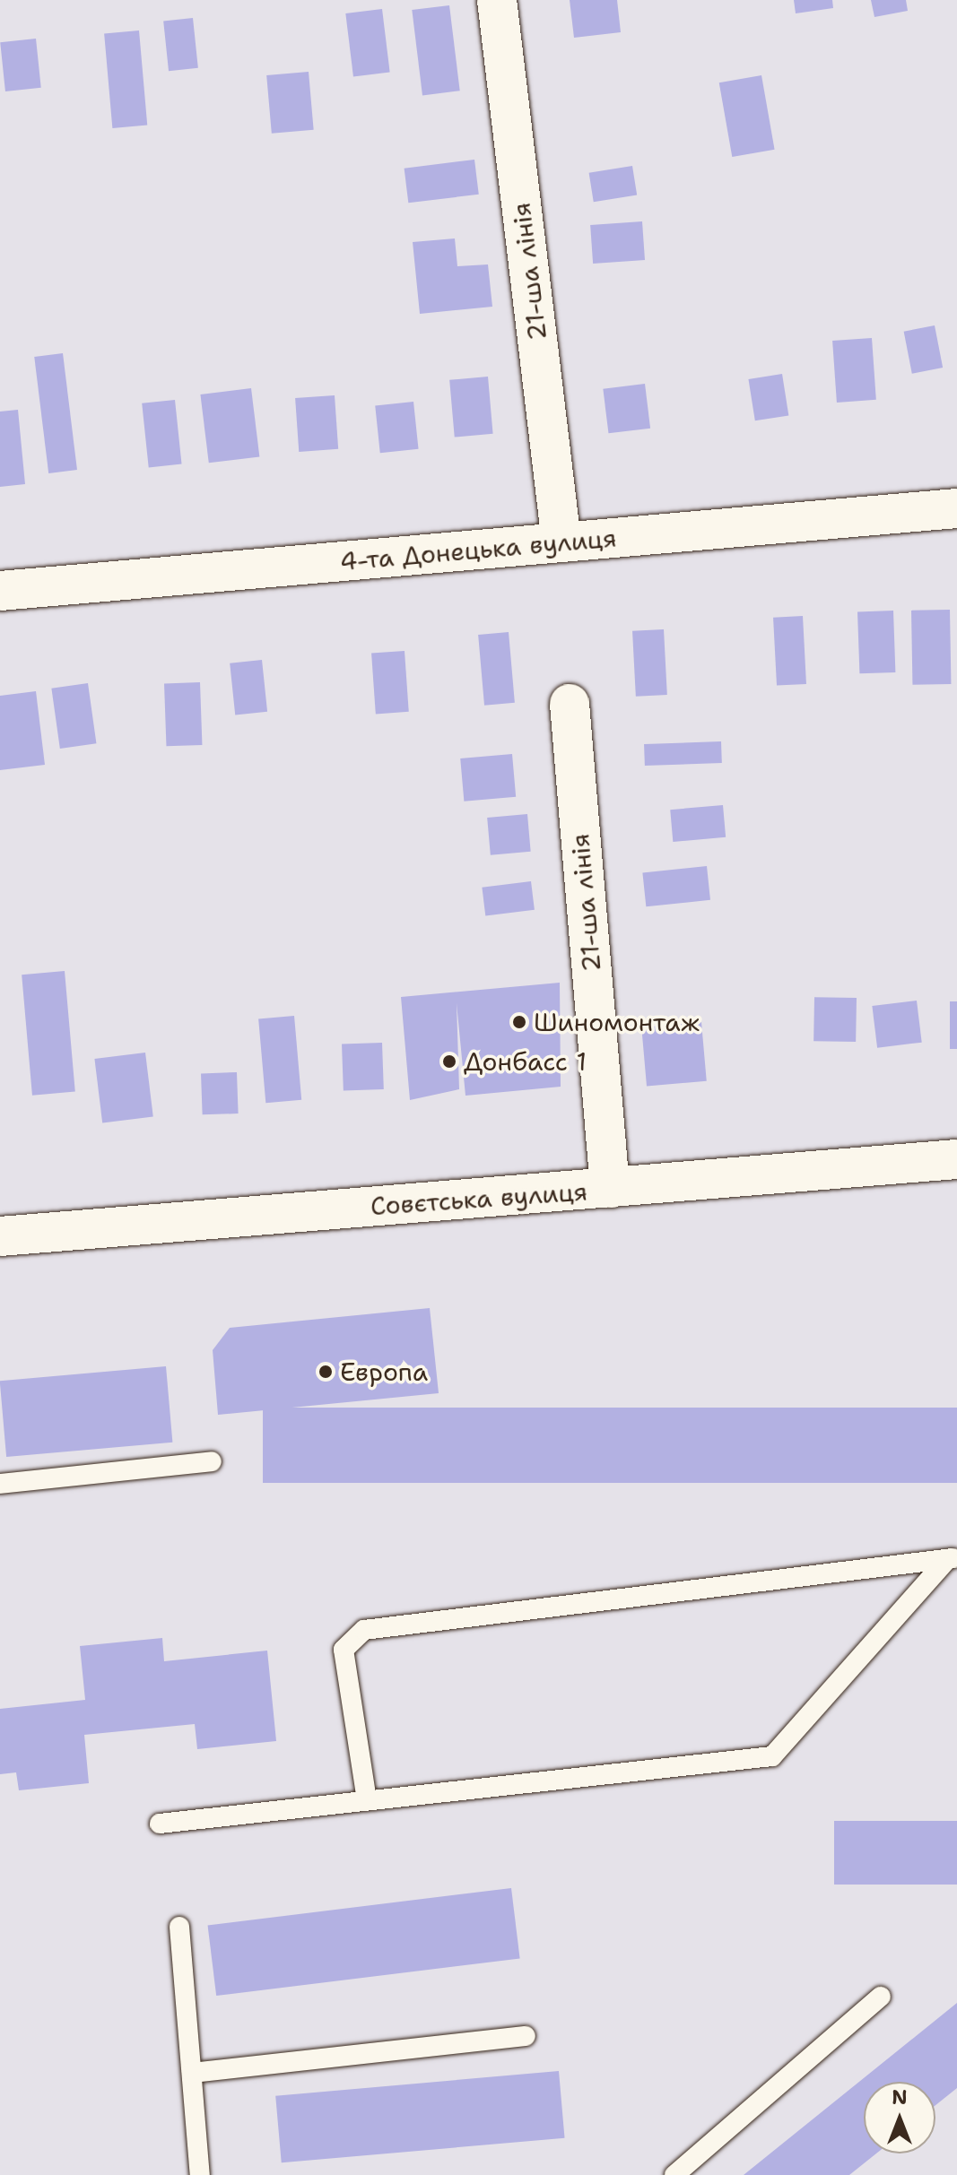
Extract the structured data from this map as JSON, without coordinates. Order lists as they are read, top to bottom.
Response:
{
  "streets": {
    "street": ["21-ша лінія", "4-та Донецька вулиця", "Совєтська вулиця"]
  },
  "crossings": [
    ["21-ша лінія", "4-та Донецька вулиця"],
    ["21-ша лінія", "Совєтська вулиця"]
  ],
  "places": ["Шиномонтаж", "Донбасс 1", "Европа"],
  "north": "top"
}
